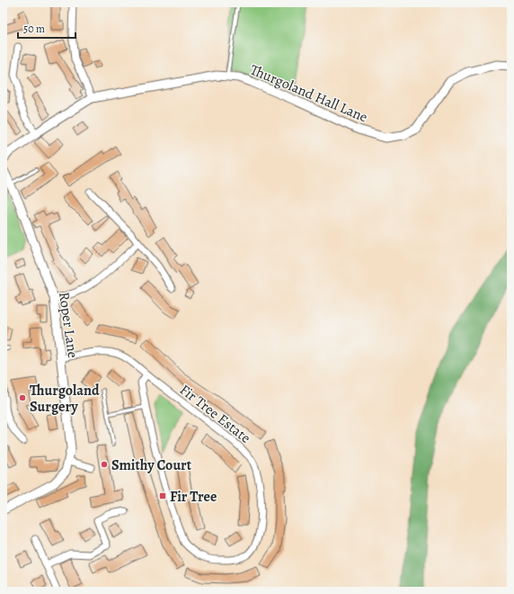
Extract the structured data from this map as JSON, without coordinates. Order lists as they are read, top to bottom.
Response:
{
  "streets": {
    "street": ["Thurgoland Hall Lane", "Roper Lane", "Fir Tree Estate"]
  },
  "crossings": [
    ["Roper Lane", "Fir Tree Estate"]
  ],
  "places": {
    "other": ["Thurgoland Surgery", "Smithy Court"],
    "transit": ["Fir Tree"]
  },
  "scale_bar": "50 m"
}
